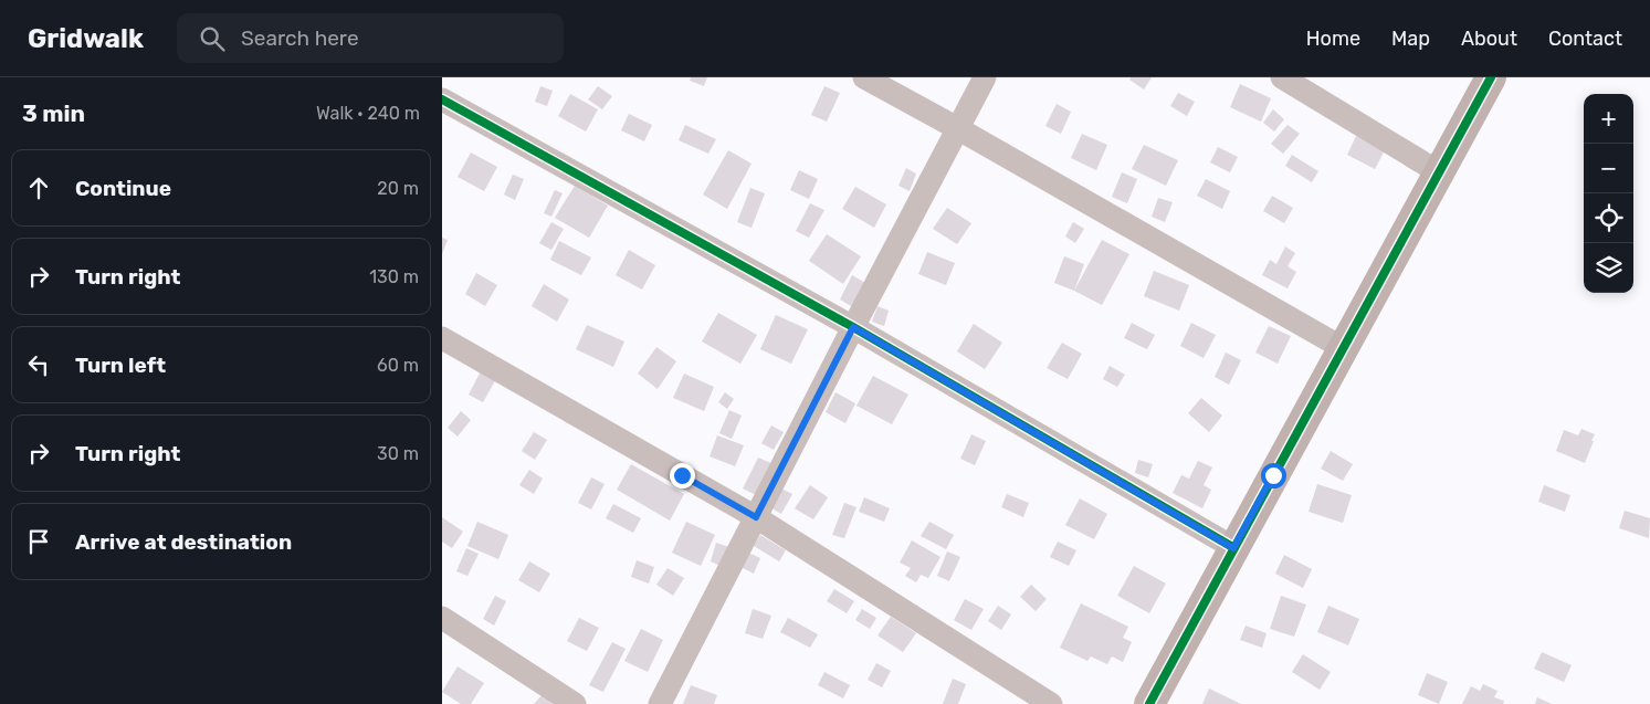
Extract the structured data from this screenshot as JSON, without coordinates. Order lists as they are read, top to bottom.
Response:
{
  "page": {
    "header": "Gridwalk",
    "search": "Search here",
    "nav": [
      "Home",
      "Map",
      "About",
      "Contact"
    ],
    "heading": ["3 min", "Walk · 240 m"],
    "map_buttons": ["+", "−"],
    "list": [
      ["Continue", "20 m"],
      ["Turn right", "130 m"],
      ["Turn left", "60 m"],
      ["Turn right", "30 m"],
      "Arrive at destination"
    ]
  }
}
